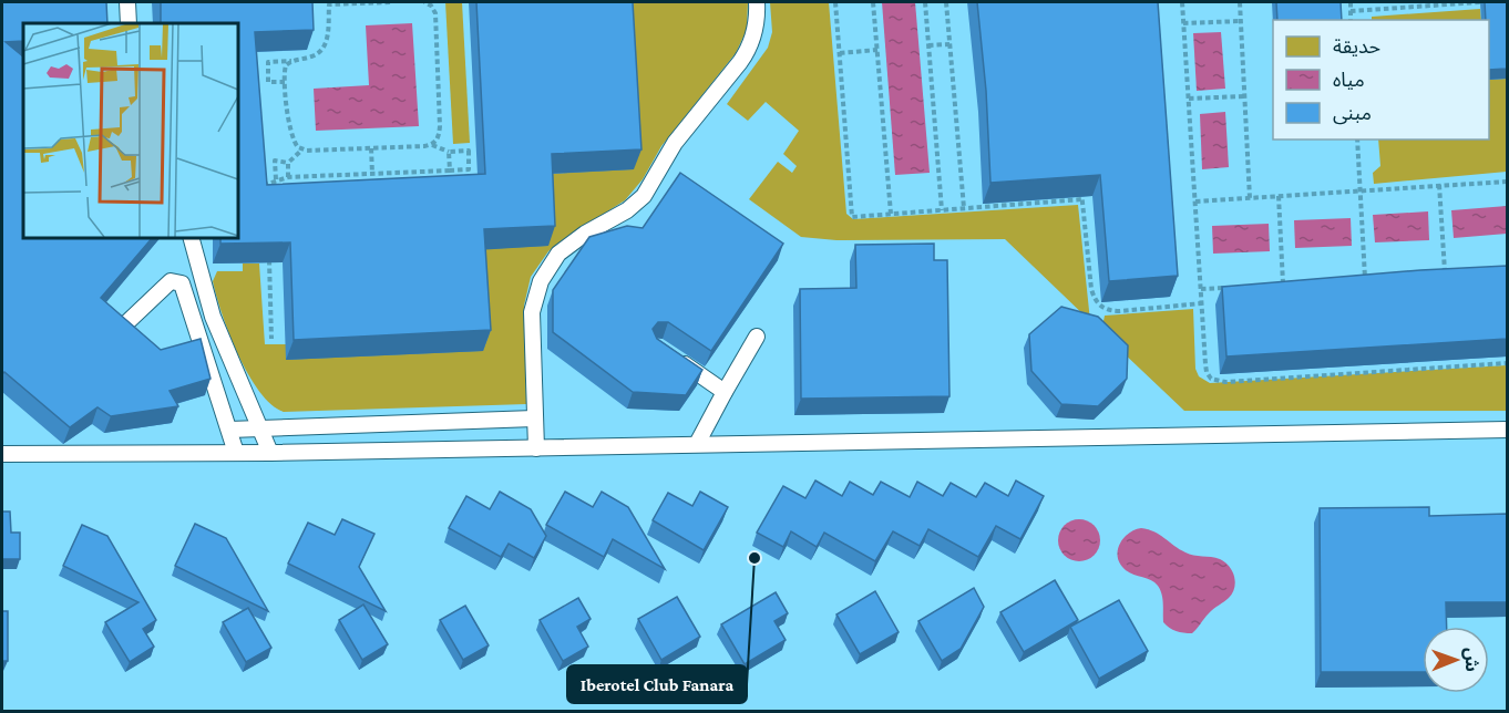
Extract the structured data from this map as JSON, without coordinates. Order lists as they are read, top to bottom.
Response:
{
  "places": ["Iberotel Club Fanara"],
  "legend": ["حديقة", "مياه", "مبنى"],
  "north": "right"
}
